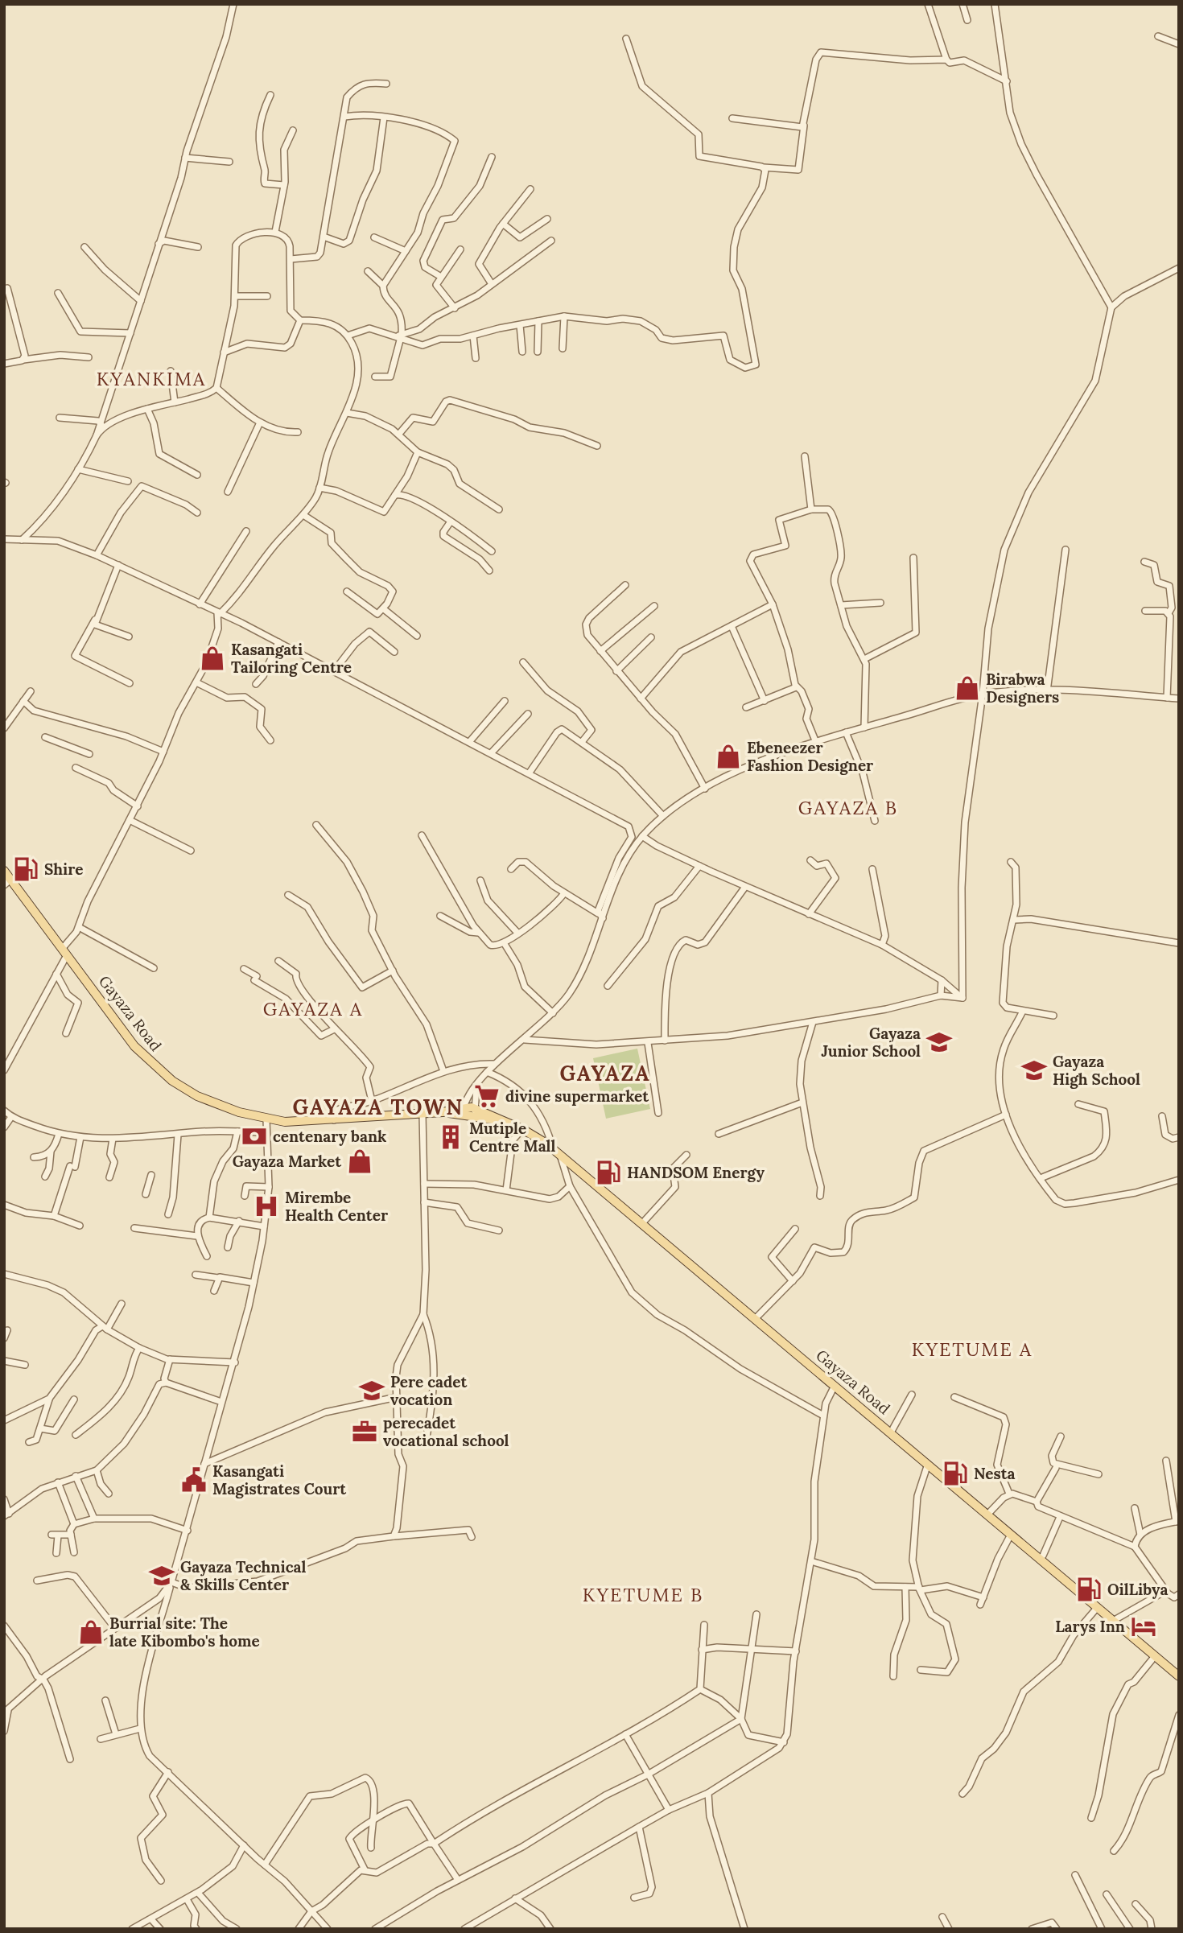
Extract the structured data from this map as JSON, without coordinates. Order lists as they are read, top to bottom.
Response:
{
  "streets": {
    "main road": ["Gayaza Road"]
  },
  "districts": [
    "KYANKIMA",
    "GAYAZA B",
    "GAYAZA A",
    "GAYAZA",
    "GAYAZA TOWN",
    "KYETUME A",
    "KYETUME B"
  ],
  "places": {
    "shop": [
      "Kasangati Tailoring Centre",
      "Birabwa Designers",
      "Ebeneezer Fashion Designer",
      "Gayaza Market",
      "Burrial site: The late Kibombo's home"
    ],
    "fuel station": [
      "Shire",
      "HANDSOM Energy",
      "Nesta",
      "OilLibya"
    ],
    "school or university": [
      "Gayaza Junior School",
      "Gayaza High School",
      "Pere cadet vocation",
      "Gayaza Technical & Skills Center"
    ],
    "supermarket": ["divine supermarket"],
    "bank": ["centenary bank"],
    "building": ["Mutiple Centre Mall"],
    "hospital": ["Mirembe Health Center"],
    "office": ["perecadet vocational school"],
    "public building": ["Kasangati Magistrates Court"],
    "hotel": ["Larys Inn"]
  }
}
